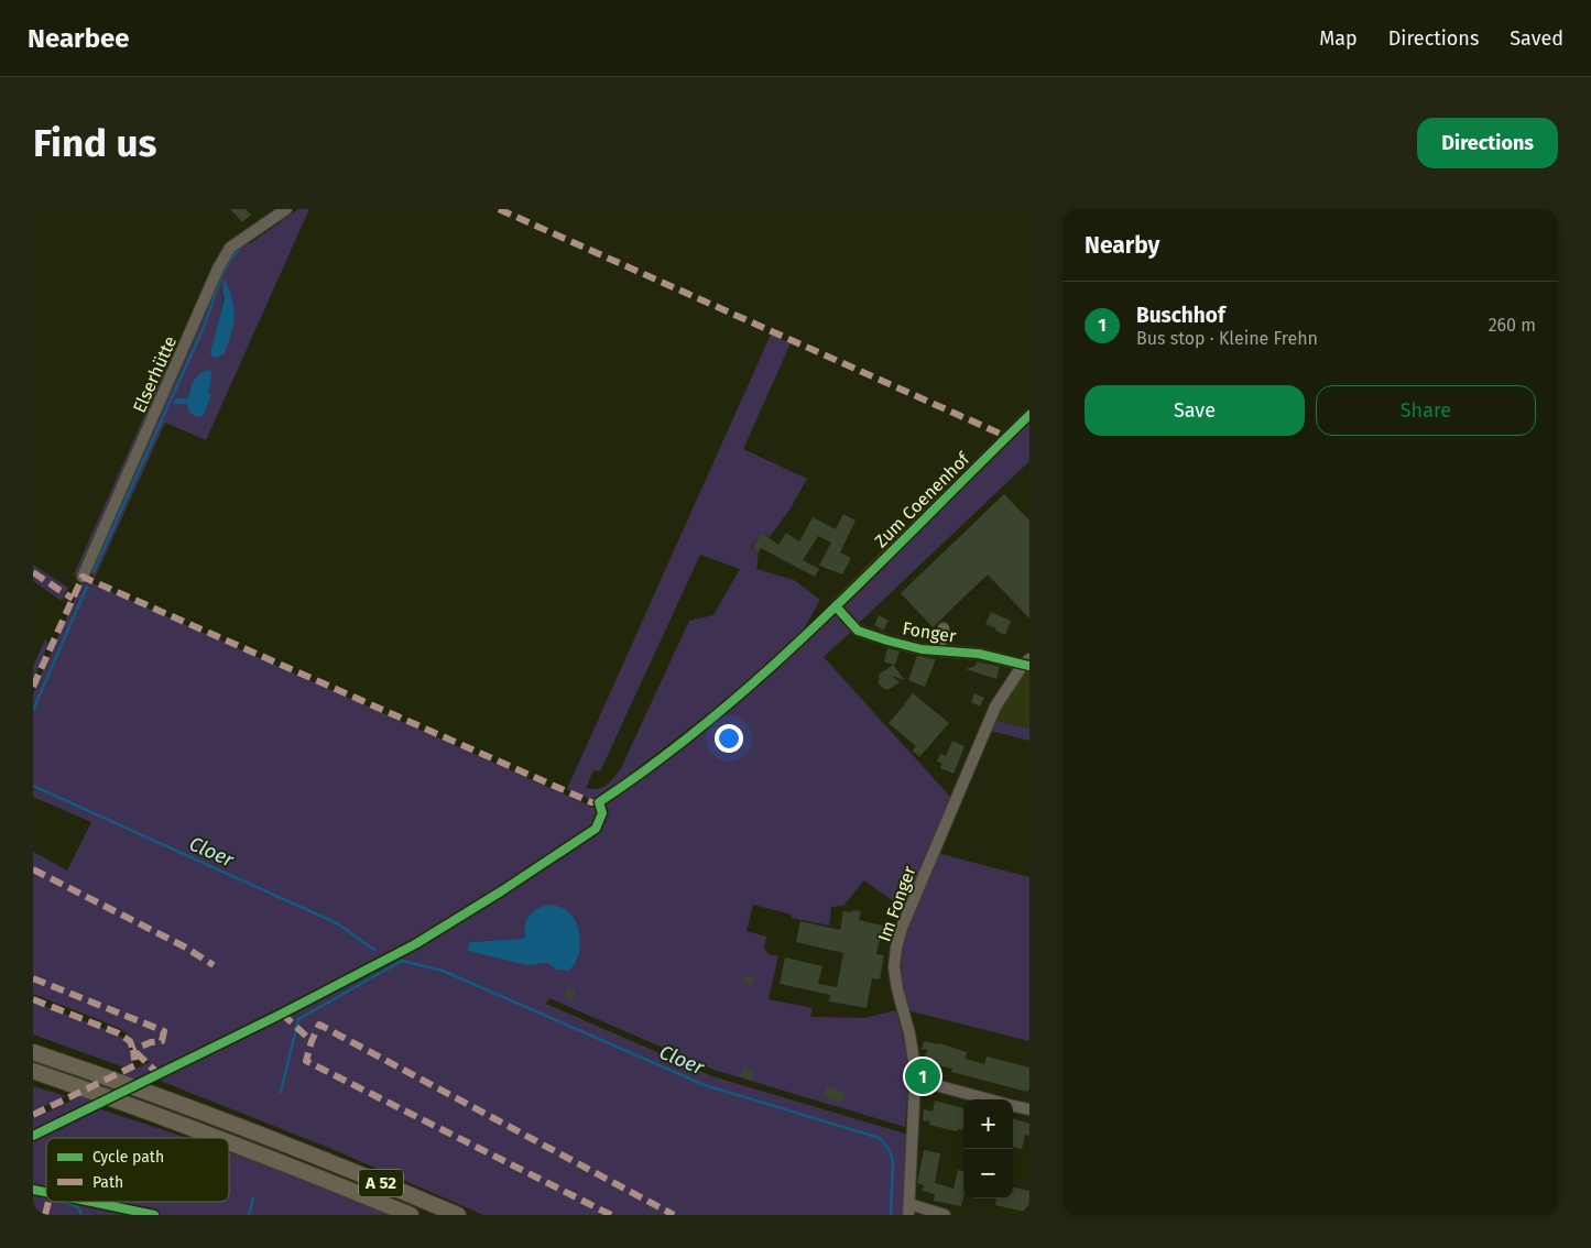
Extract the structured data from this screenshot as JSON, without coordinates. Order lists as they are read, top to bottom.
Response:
{
  "streets": {
    "highway": ["A 52"],
    "street": [
      "Elserhütte",
      "Zum Coenenhof",
      "Fonger",
      "Im Fonger"
    ]
  },
  "crossings": [
    ["Zum Coenenhof", "Fonger"],
    ["Fonger", "Im Fonger"]
  ],
  "water": ["Cloer"],
  "legend": ["Cycle path", "Path"],
  "page": {
    "header": "Nearbee",
    "nav": ["Map", "Directions", "Saved"],
    "buttons": [
      "Directions",
      ["Save", "Share"]
    ],
    "title": "Find us",
    "heading": "Nearby",
    "list": [
      {
        "mark": "1",
        "name": "Buschhof",
        "note": "Bus stop · Kleine Frehn",
        "value": "260 m"
      }
    ],
    "pins": "1",
    "map_buttons": ["+", "−"]
  }
}
